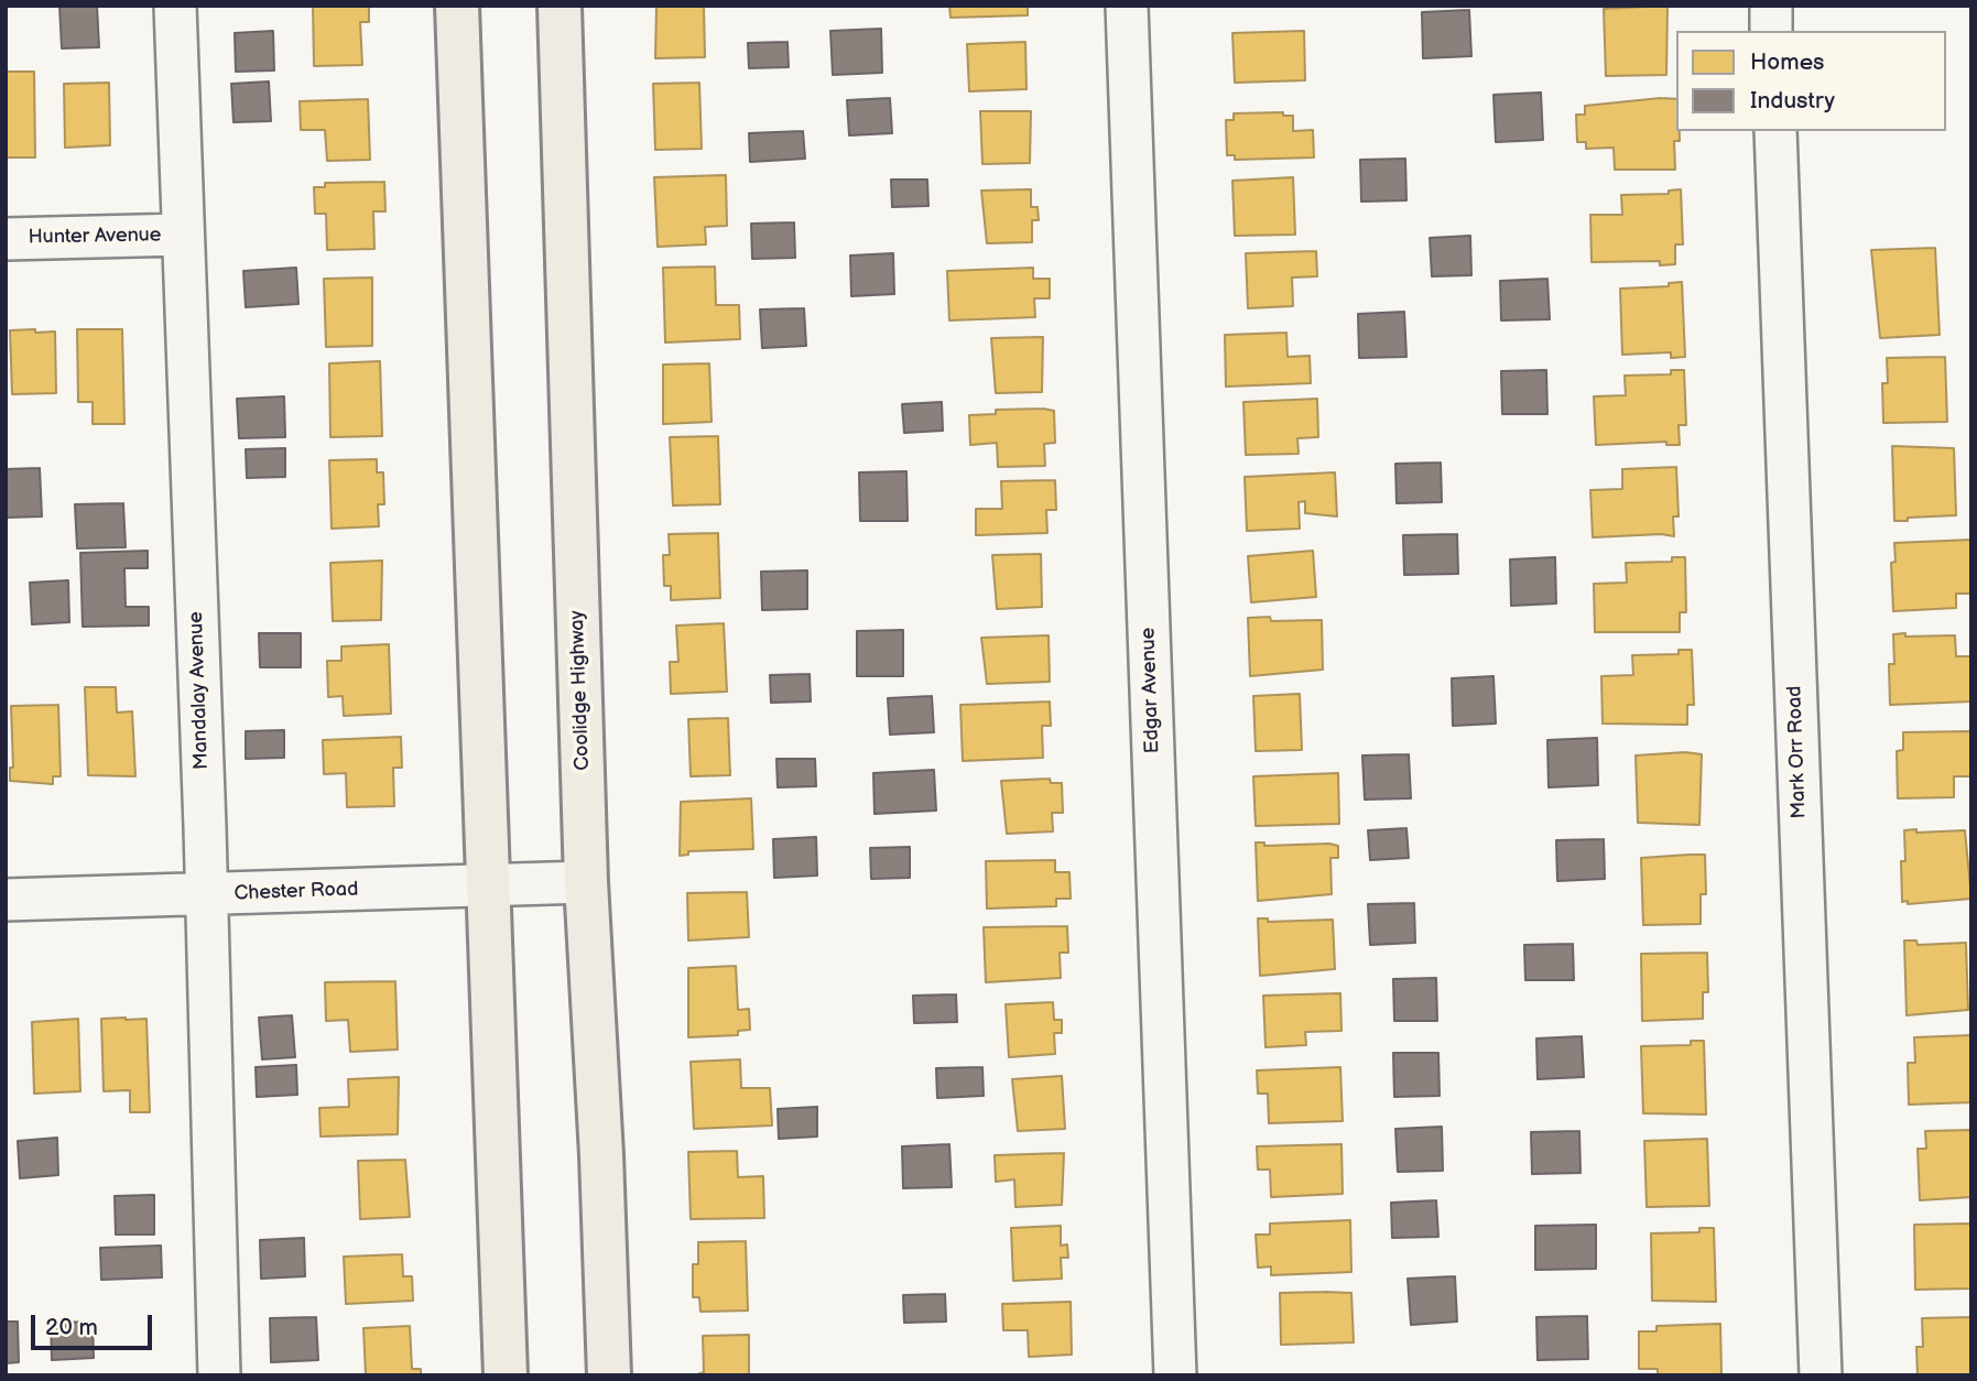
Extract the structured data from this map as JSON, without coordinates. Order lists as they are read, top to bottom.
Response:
{
  "streets": {
    "main road": ["Coolidge Highway"],
    "street": [
      "Hunter Avenue",
      "Mandalay Avenue",
      "Edgar Avenue",
      "Mark Orr Road",
      "Chester Road"
    ]
  },
  "crossings": [
    ["Hunter Avenue", "Mandalay Avenue"],
    ["Mandalay Avenue", "Chester Road"],
    ["Coolidge Highway", "Chester Road"]
  ],
  "legend": ["Homes", "Industry"],
  "scale_bar": "20 m"
}
